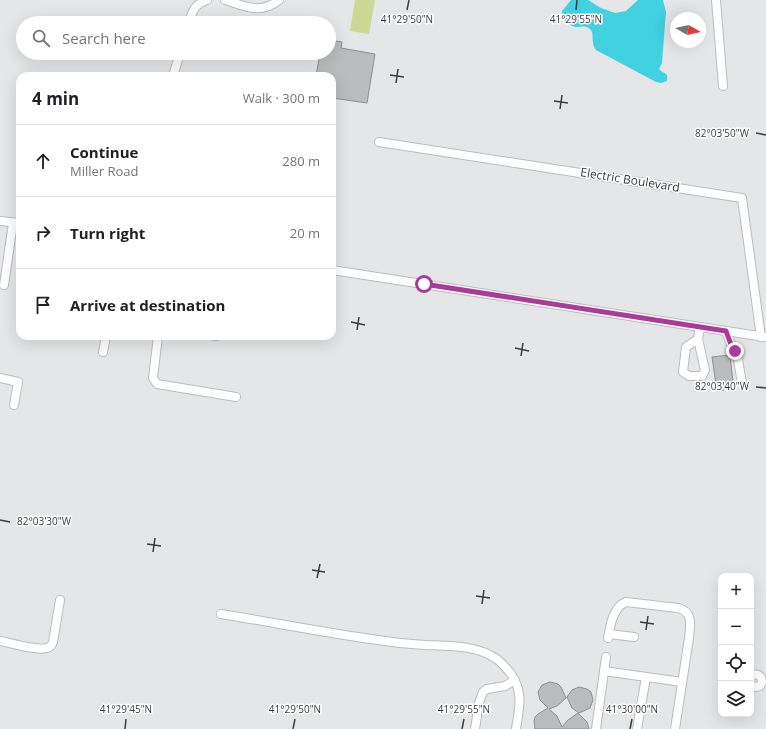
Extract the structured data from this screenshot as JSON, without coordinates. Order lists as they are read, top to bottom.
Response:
{
  "streets": {
    "street": ["Electric Boulevard"]
  },
  "north": "right",
  "page": {
    "search": "Search here",
    "heading": ["4 min", "Walk · 300 m"],
    "list": [
      ["Continue", "Miller Road", "280 m"],
      ["Turn right", "20 m"],
      "Arrive at destination"
    ],
    "map_buttons": ["+", "−"]
  },
  "coordinates": [
    "41°29'50\"N",
    "41°29'55\"N",
    "82°03'50\"W",
    "82°03'40\"W",
    "82°03'30\"W",
    "41°29'45\"N",
    "41°30'00\"N"
  ]
}
